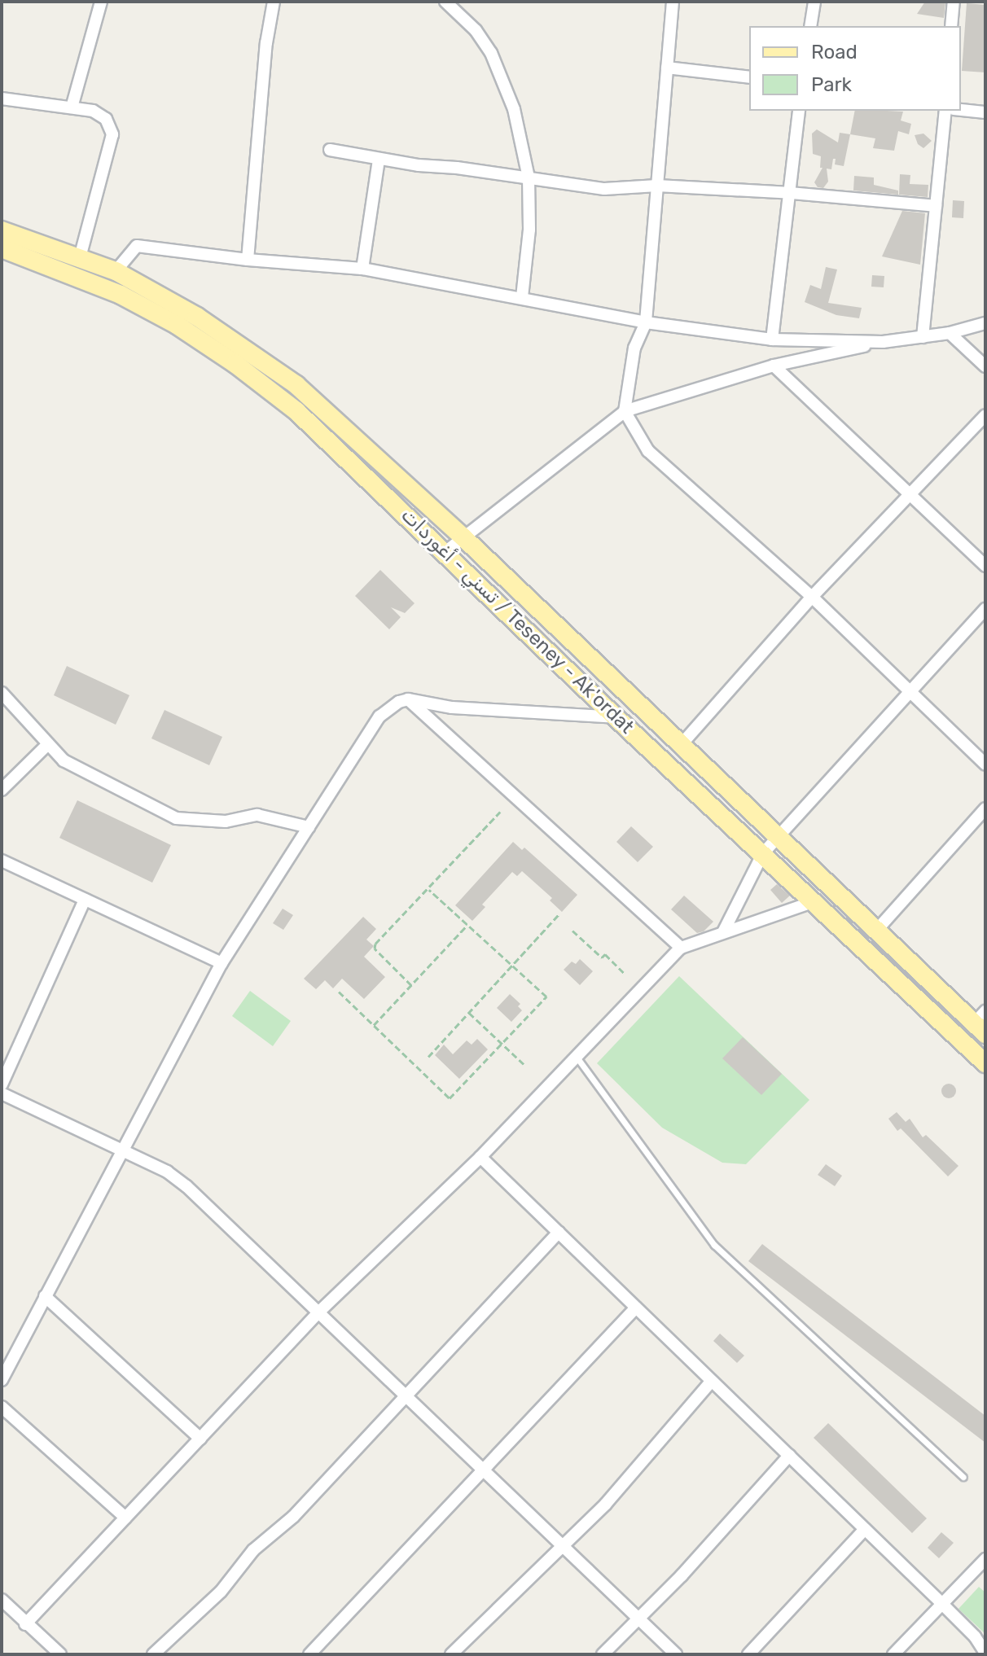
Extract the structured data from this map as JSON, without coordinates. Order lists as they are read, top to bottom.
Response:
{
  "streets": {
    "main road": ["تسني - أغوردات / Teseney - Ak'ordat"]
  },
  "legend": ["Road", "Park"]
}
